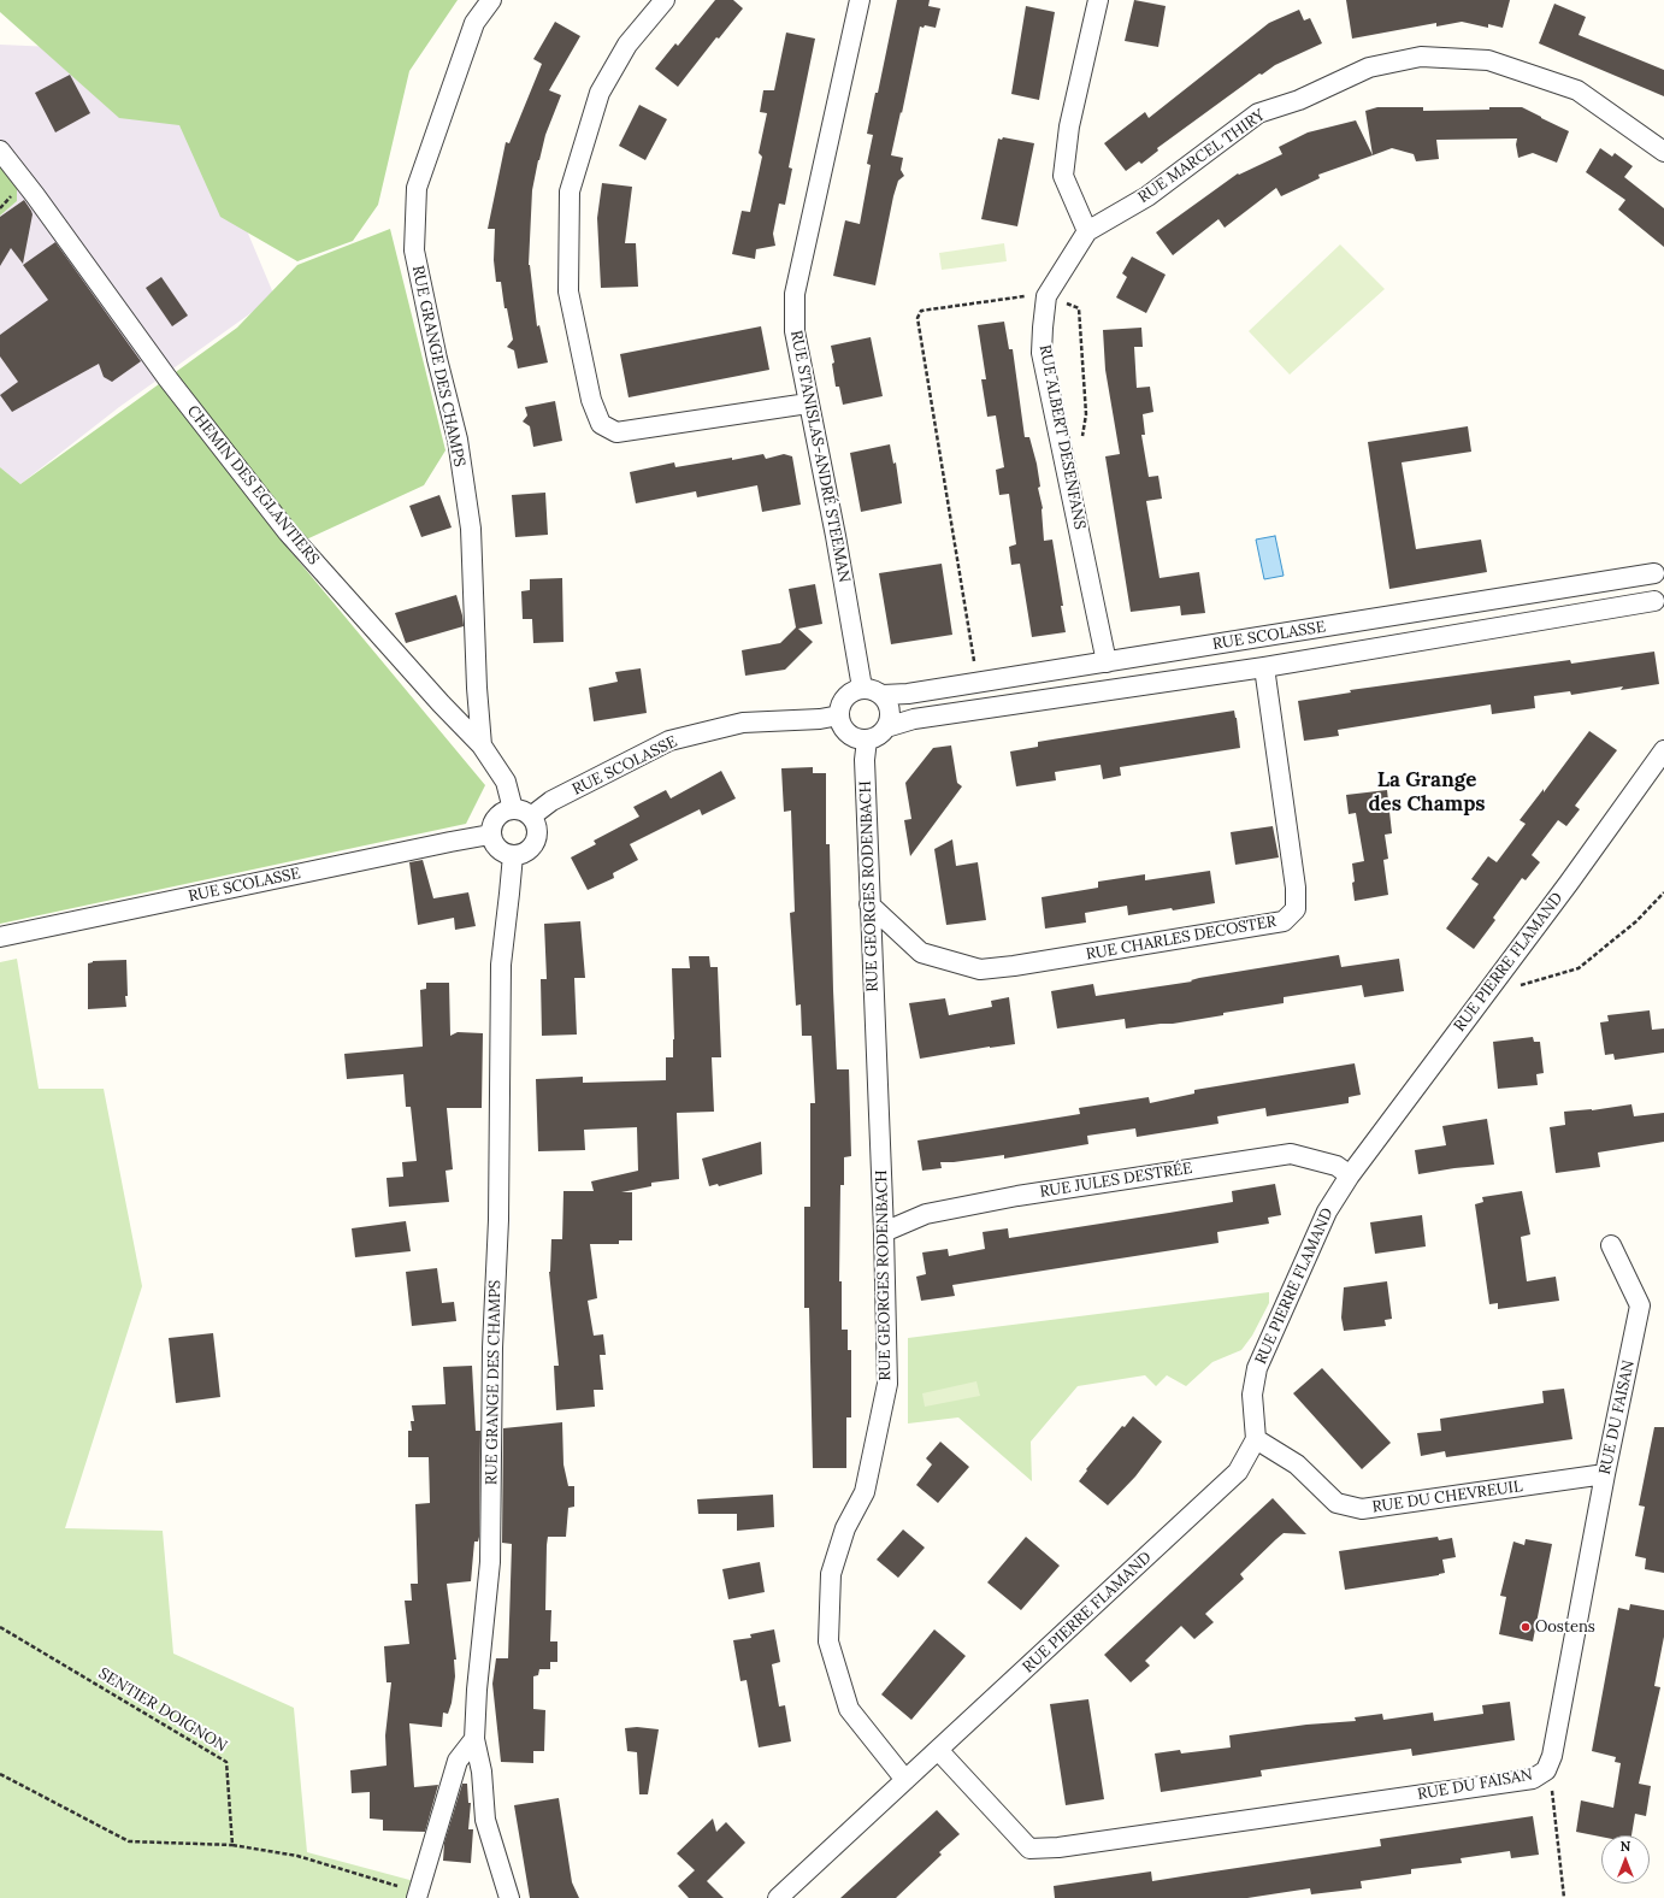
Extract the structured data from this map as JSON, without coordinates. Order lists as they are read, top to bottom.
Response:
{
  "streets": {
    "street": [
      "RUE MARCEL THIRY",
      "RUE GRANGE DES CHAMPS",
      "RUE ALBERT DESENFANS",
      "RUE STANISLAS-ANDRÉ STEEMAN",
      "CHEMIN DES EGLANTIERS",
      "RUE SCOLASSE",
      "RUE GEORGES RODENBACH",
      "RUE CHARLES DECOSTER",
      "RUE PIERRE FLAMAND",
      "RUE JULES DESTRÉE",
      "RUE DU FAISAN",
      "RUE DU CHEVREUIL"
    ],
    "path": ["SENTIER DOIGNON"]
  },
  "crossings": [
    ["RUE MARCEL THIRY", "RUE ALBERT DESENFANS"],
    ["RUE GRANGE DES CHAMPS", "CHEMIN DES EGLANTIERS"],
    ["RUE GRANGE DES CHAMPS", "RUE SCOLASSE"],
    ["RUE ALBERT DESENFANS", "RUE SCOLASSE"],
    ["RUE STANISLAS-ANDRÉ STEEMAN", "RUE SCOLASSE"],
    ["RUE STANISLAS-ANDRÉ STEEMAN", "RUE GEORGES RODENBACH"],
    ["CHEMIN DES EGLANTIERS", "RUE SCOLASSE"],
    ["RUE SCOLASSE", "RUE GEORGES RODENBACH"],
    ["RUE SCOLASSE", "RUE CHARLES DECOSTER"],
    ["RUE GEORGES RODENBACH", "RUE CHARLES DECOSTER"],
    ["RUE GEORGES RODENBACH", "RUE PIERRE FLAMAND"],
    ["RUE GEORGES RODENBACH", "RUE JULES DESTRÉE"],
    ["RUE PIERRE FLAMAND", "RUE JULES DESTRÉE"],
    ["RUE PIERRE FLAMAND", "RUE DU FAISAN"],
    ["RUE PIERRE FLAMAND", "RUE DU CHEVREUIL"],
    ["RUE DU FAISAN", "RUE DU CHEVREUIL"]
  ],
  "districts": ["La Grange des Champs"],
  "places": ["Oostens"],
  "north": "top"
}
